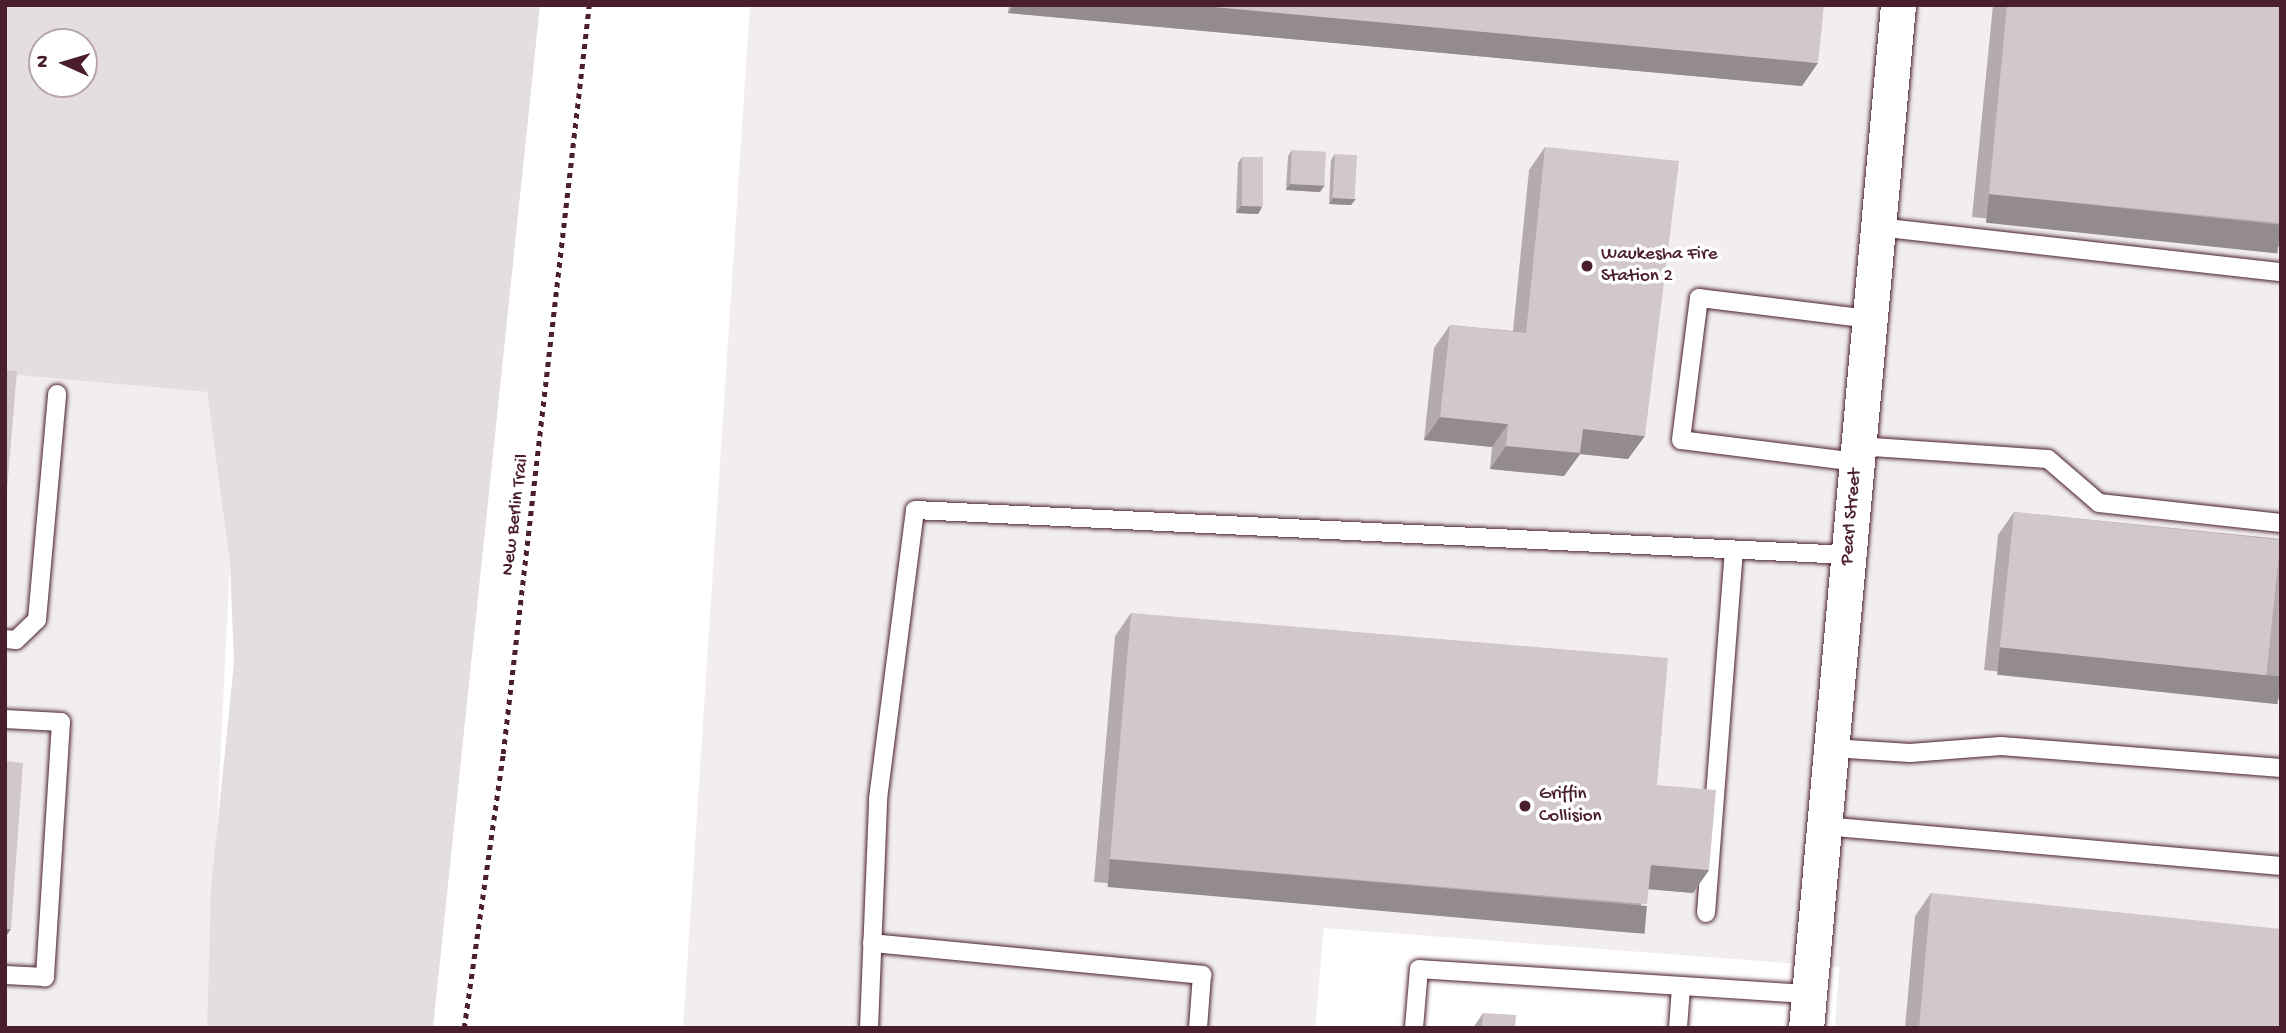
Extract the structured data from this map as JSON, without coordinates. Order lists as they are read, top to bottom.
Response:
{
  "streets": {
    "street": ["Pearl Street"],
    "path": ["New Berlin Trail"]
  },
  "places": ["Waukesha Fire Station 2", "Griffin Collision"],
  "north": "left"
}
